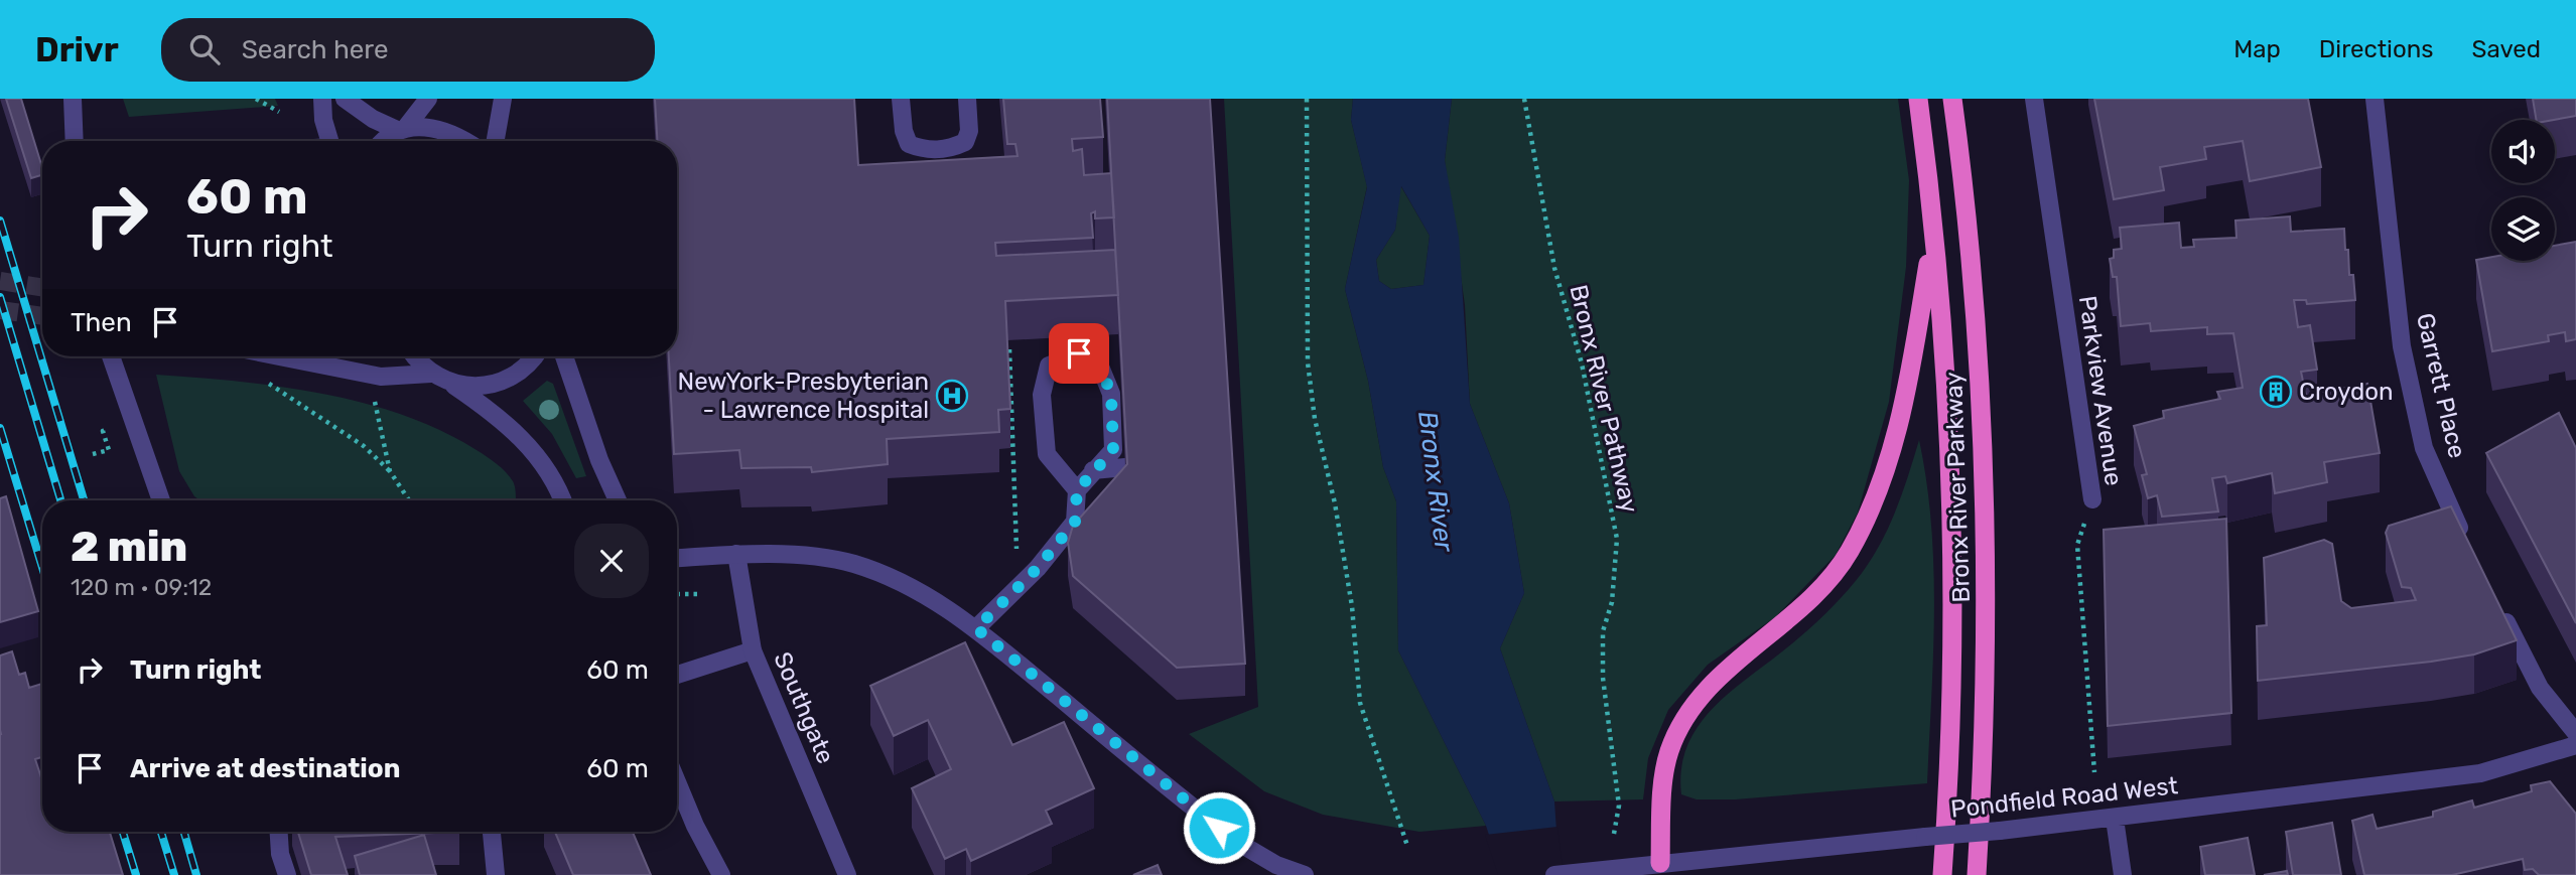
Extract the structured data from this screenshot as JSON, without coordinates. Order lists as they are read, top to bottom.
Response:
{
  "streets": {
    "highway": ["Bronx River Parkway"],
    "street": [
      "Garrett Place",
      "Parkview Avenue",
      "Southgate",
      "Pondfield Road West"
    ],
    "path": ["Bronx River Pathway"]
  },
  "water": ["Bronx River"],
  "places": {
    "building": ["Croydon"],
    "hospital": ["NewYork-Presbyterian - Lawrence Hospital"]
  },
  "page": {
    "header": "Drivr",
    "search": "Search here",
    "nav": ["Map", "Directions", "Saved"],
    "turn": ["60 m", "Turn right"],
    "then": "Then",
    "heading": ["2 min", "120 m · 09:12"],
    "list": [
      {
        "name": "Turn right",
        "value": "60 m"
      },
      {
        "name": "Arrive at destination",
        "value": "60 m"
      }
    ]
  }
}
